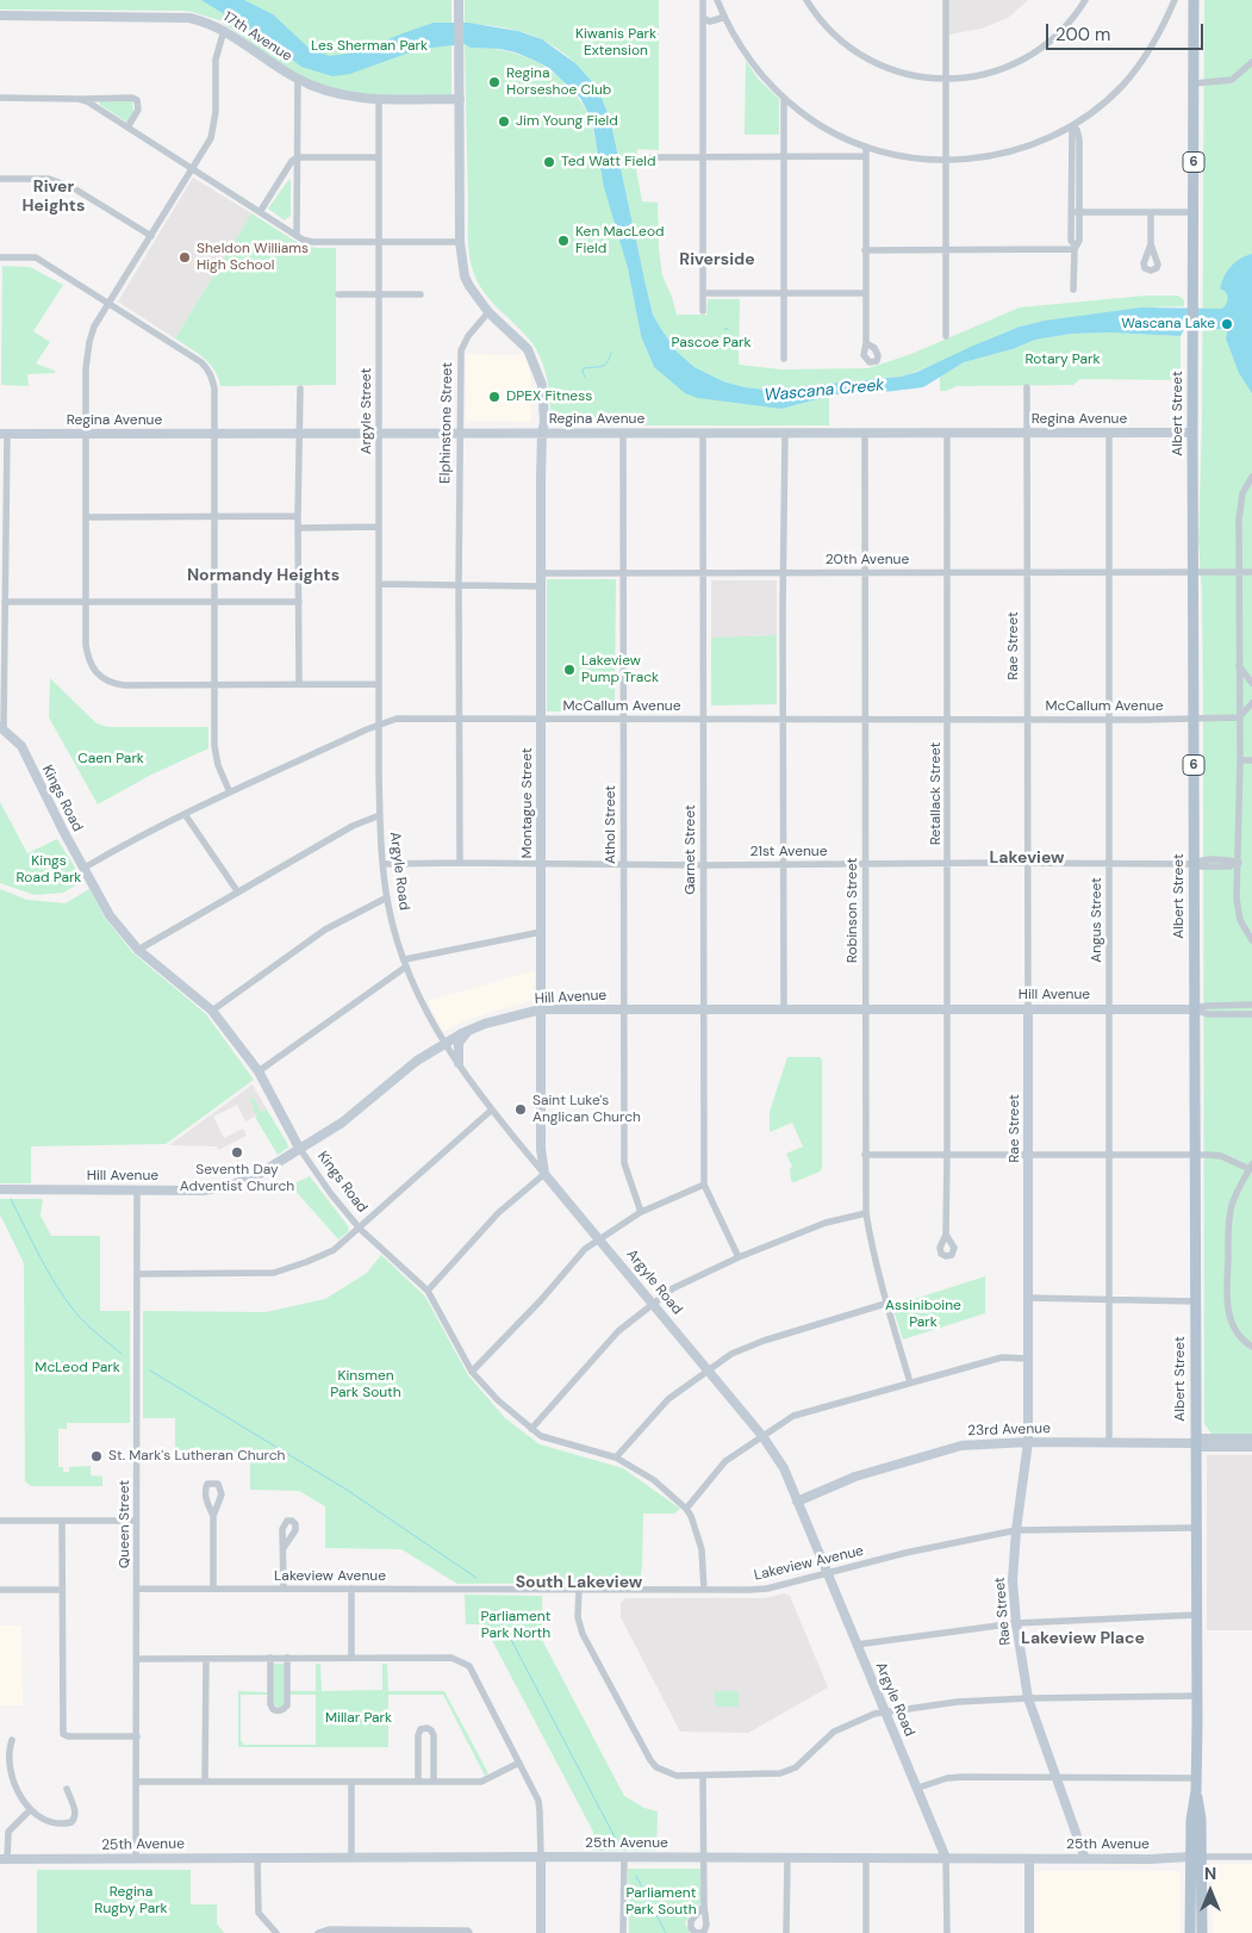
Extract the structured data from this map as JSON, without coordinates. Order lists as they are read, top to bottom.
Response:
{
  "streets": {
    "main road": ["6", "Albert Street"],
    "street": [
      "17th Avenue",
      "Argyle Street",
      "Regina Avenue",
      "Elphinstone Street",
      "20th Avenue",
      "Rae Street",
      "McCallum Avenue",
      "Retallack Street",
      "Kings Road",
      "Montague Street",
      "Athol Street",
      "Garnet Street",
      "21st Avenue",
      "Argyle Road",
      "Robinson Street",
      "Angus Street",
      "Hill Avenue",
      "23rd Avenue",
      "Queen Street",
      "Lakeview Avenue",
      "25th Avenue"
    ]
  },
  "crossings": [
    ["17th Avenue", "Argyle Street"],
    ["Argyle Street", "Regina Avenue"],
    ["Argyle Street", "McCallum Avenue"],
    ["Argyle Street", "Argyle Road"],
    ["Albert Street", "Regina Avenue"],
    ["Albert Street", "20th Avenue"],
    ["Albert Street", "McCallum Avenue"],
    ["Albert Street", "21st Avenue"],
    ["Albert Street", "Hill Avenue"],
    ["Albert Street", "23rd Avenue"],
    ["Albert Street", "Lakeview Avenue"],
    ["Albert Street", "25th Avenue"],
    ["Regina Avenue", "Elphinstone Street"],
    ["Regina Avenue", "Rae Street"],
    ["Regina Avenue", "Retallack Street"],
    ["Regina Avenue", "Montague Street"],
    ["Regina Avenue", "Athol Street"],
    ["Regina Avenue", "Garnet Street"],
    ["Regina Avenue", "Robinson Street"],
    ["Regina Avenue", "Angus Street"],
    ["Elphinstone Street", "McCallum Avenue"],
    ["Elphinstone Street", "Montague Street"],
    ["Elphinstone Street", "21st Avenue"],
    ["20th Avenue", "Rae Street"],
    ["20th Avenue", "Retallack Street"],
    ["20th Avenue", "Montague Street"],
    ["20th Avenue", "Athol Street"],
    ["20th Avenue", "Garnet Street"],
    ["20th Avenue", "Robinson Street"],
    ["20th Avenue", "Angus Street"],
    ["Rae Street", "McCallum Avenue"],
    ["Rae Street", "21st Avenue"],
    ["Rae Street", "Hill Avenue"],
    ["Rae Street", "23rd Avenue"],
    ["Rae Street", "Lakeview Avenue"],
    ["Rae Street", "25th Avenue"],
    ["McCallum Avenue", "Retallack Street"],
    ["McCallum Avenue", "Kings Road"],
    ["McCallum Avenue", "Montague Street"],
    ["McCallum Avenue", "Athol Street"],
    ["McCallum Avenue", "Garnet Street"],
    ["McCallum Avenue", "Argyle Road"],
    ["McCallum Avenue", "Robinson Street"],
    ["McCallum Avenue", "Angus Street"],
    ["Retallack Street", "21st Avenue"],
    ["Retallack Street", "Hill Avenue"],
    ["Kings Road", "Hill Avenue"],
    ["Kings Road", "Lakeview Avenue"],
    ["Montague Street", "21st Avenue"],
    ["Montague Street", "Argyle Road"],
    ["Montague Street", "Hill Avenue"],
    ["Athol Street", "21st Avenue"],
    ["Athol Street", "Hill Avenue"],
    ["Garnet Street", "21st Avenue"],
    ["Garnet Street", "Hill Avenue"],
    ["21st Avenue", "Argyle Road"],
    ["21st Avenue", "Robinson Street"],
    ["21st Avenue", "Angus Street"],
    ["Argyle Road", "Hill Avenue"],
    ["Argyle Road", "23rd Avenue"],
    ["Argyle Road", "Lakeview Avenue"],
    ["Argyle Road", "25th Avenue"],
    ["Robinson Street", "Hill Avenue"],
    ["Angus Street", "Hill Avenue"],
    ["Angus Street", "23rd Avenue"],
    ["Hill Avenue", "Queen Street"],
    ["Queen Street", "Lakeview Avenue"],
    ["Queen Street", "25th Avenue"]
  ],
  "districts": [
    "River Heights",
    "Riverside",
    "Normandy Heights",
    "Lakeview",
    "South Lakeview",
    "Lakeview Place"
  ],
  "water": ["Wascana Creek"],
  "parks": [
    "Kiwanis Park Extension",
    "Les Sherman Park",
    "Pascoe Park",
    "Rotary Park",
    "Caen Park",
    "Kings Road Park",
    "Assiniboine Park",
    "McLeod Park",
    "Kinsmen Park South",
    "Parliament Park North",
    "Millar Park",
    "Regina Rugby Park",
    "Parliament Park South"
  ],
  "places": [
    "Regina Horseshoe Club",
    "Jim Young Field",
    "Ted Watt Field",
    "Ken MacLeod Field",
    "Sheldon Williams High School",
    "Wascana Lake",
    "DPEX Fitness",
    "Lakeview Pump Track",
    "Saint Luke's Anglican Church",
    "Seventh Day Adventist Church",
    "St. Mark's Lutheran Church"
  ],
  "scale_bar": "200 m",
  "north": "top"
}
